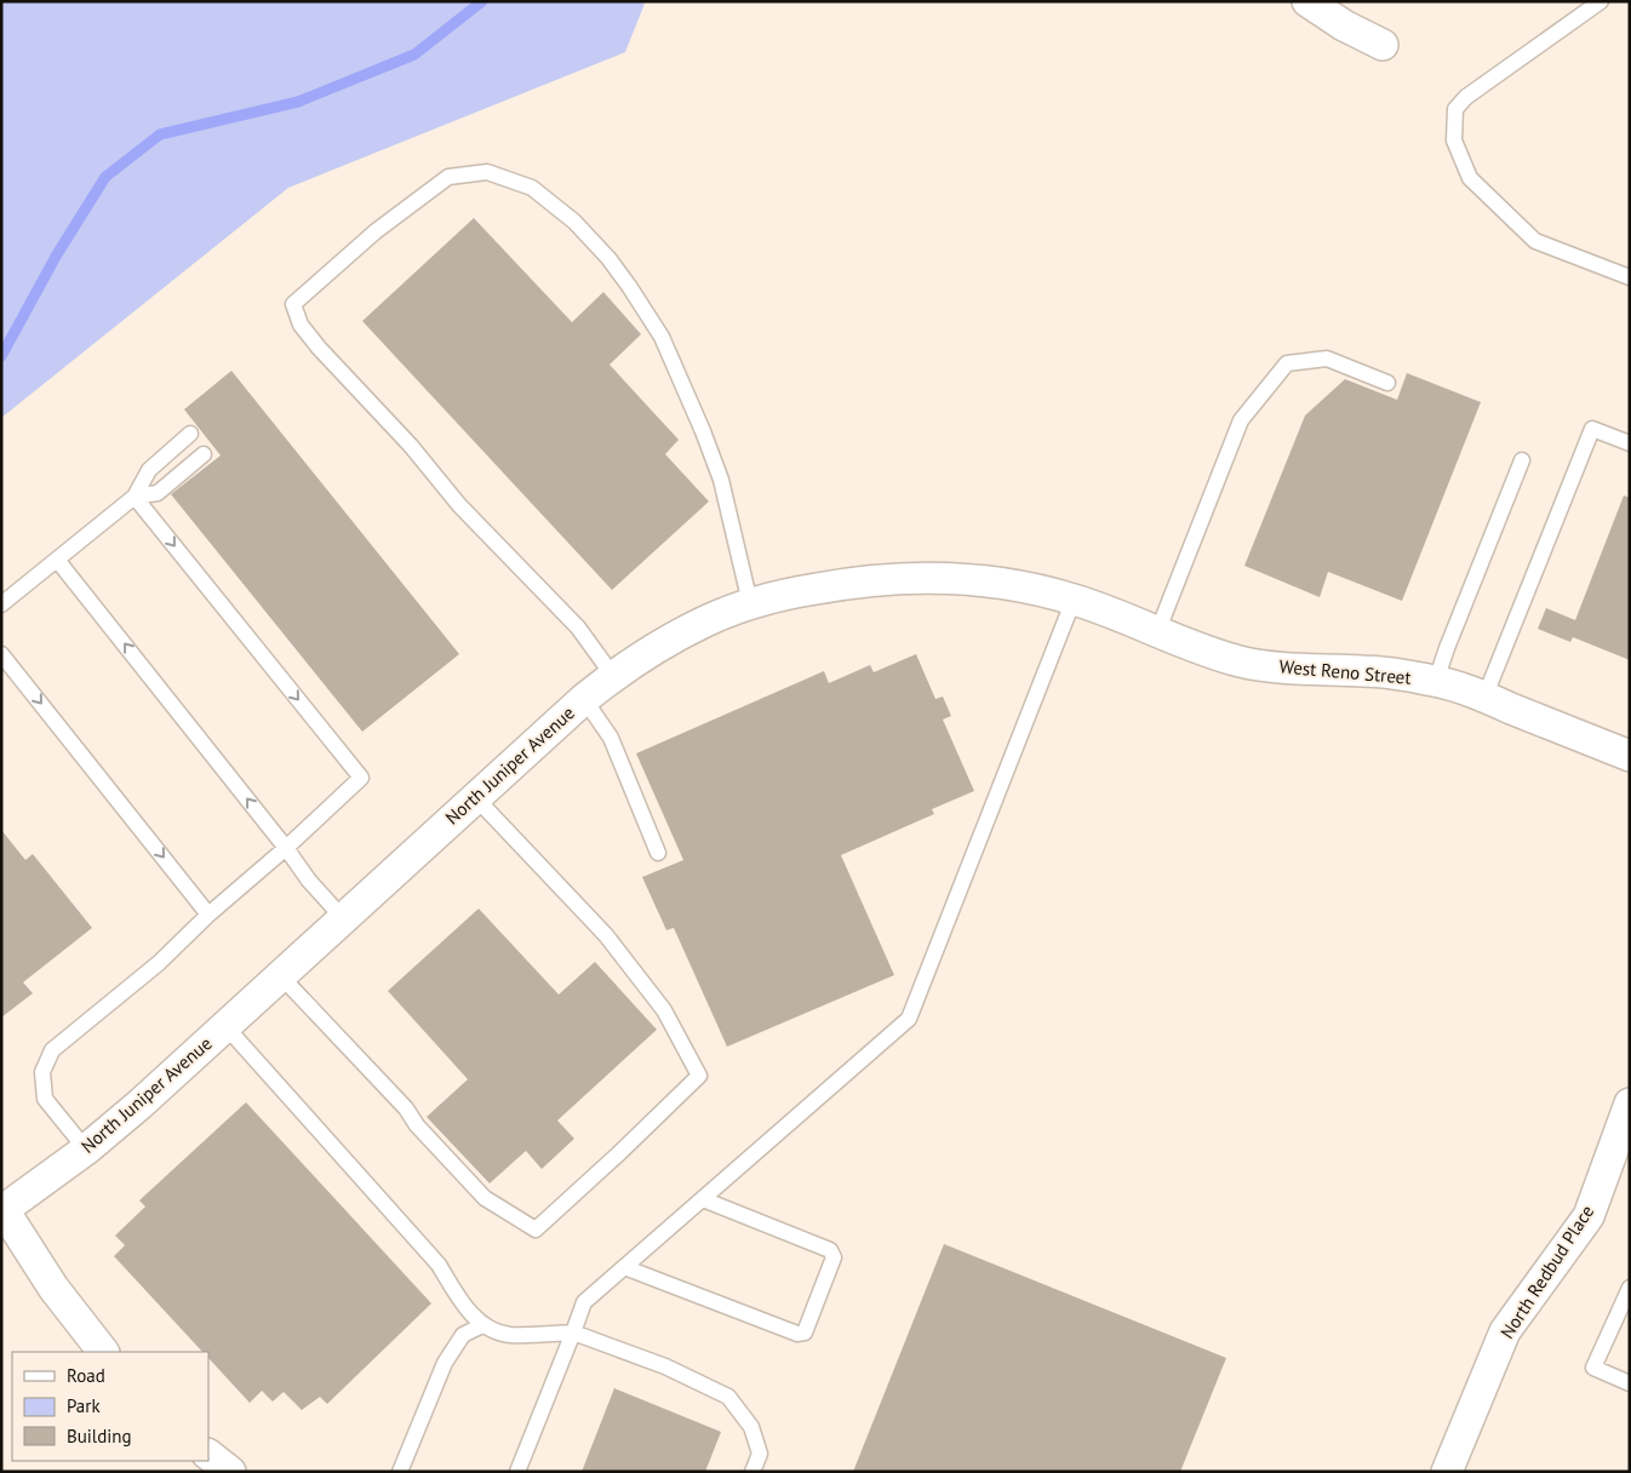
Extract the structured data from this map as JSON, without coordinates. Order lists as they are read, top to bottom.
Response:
{
  "streets": {
    "street": ["West Reno Street", "North Juniper Avenue", "North Redbud Place"]
  },
  "crossings": [
    ["West Reno Street", "North Juniper Avenue"]
  ],
  "legend": ["Road", "Park", "Building"]
}
